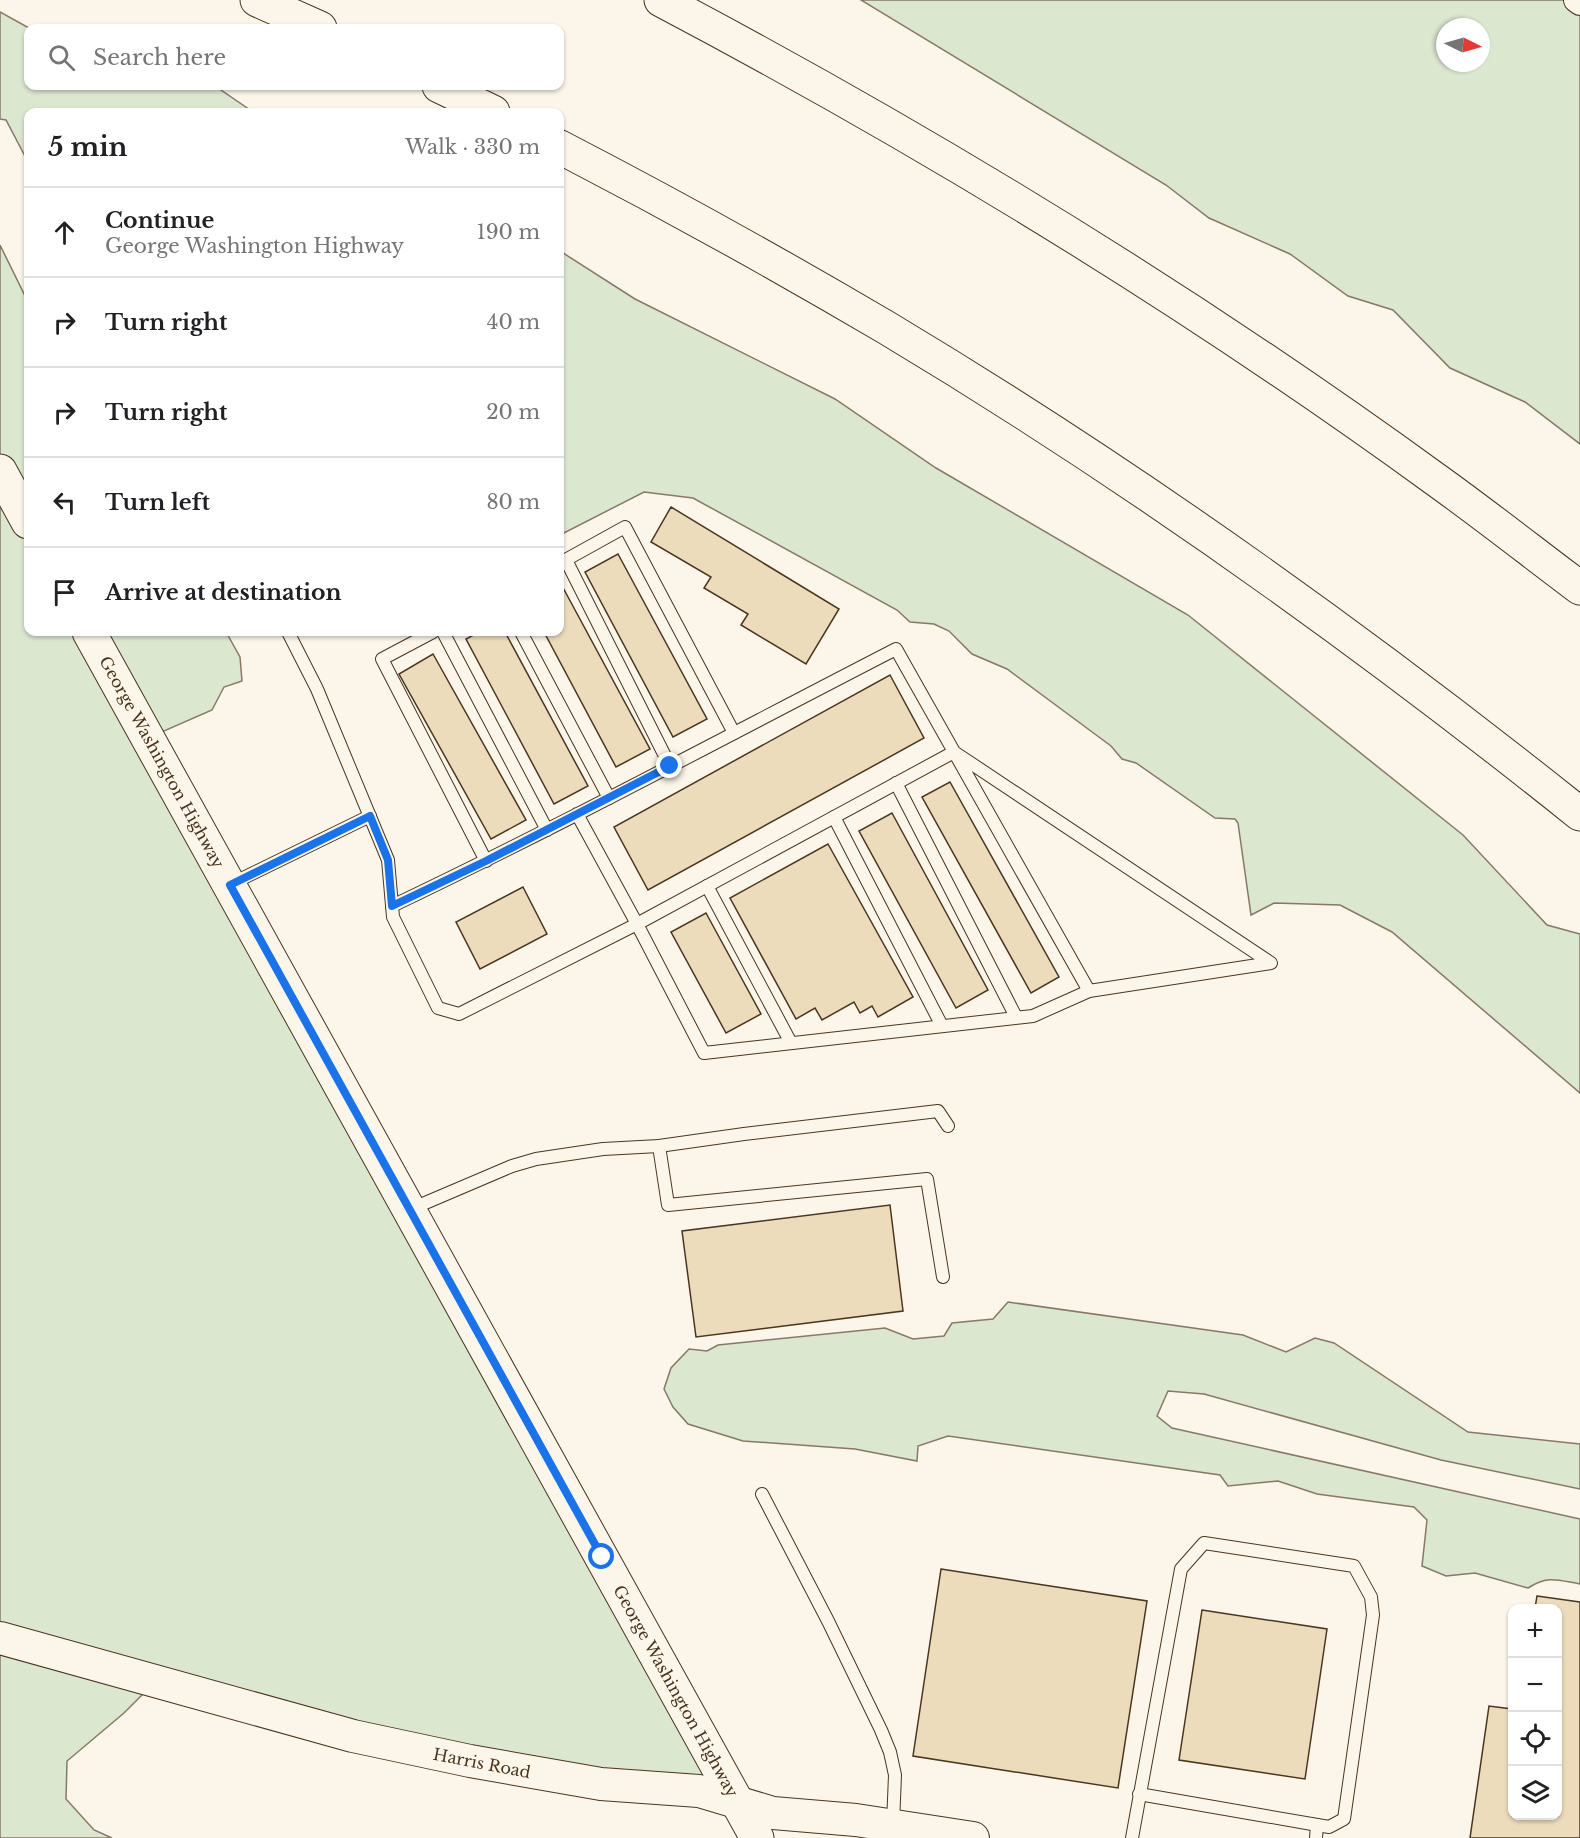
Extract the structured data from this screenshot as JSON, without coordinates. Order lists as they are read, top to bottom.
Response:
{
  "streets": {
    "main road": ["George Washington Highway"],
    "street": ["Harris Road"]
  },
  "crossings": [
    ["George Washington Highway", "Harris Road"]
  ],
  "north": "right",
  "page": {
    "search": "Search here",
    "heading": ["5 min", "Walk · 330 m"],
    "list": [
      ["Continue", "George Washington Highway", "190 m"],
      ["Turn right", "40 m"],
      ["Turn right", "20 m"],
      ["Turn left", "80 m"],
      "Arrive at destination"
    ],
    "map_buttons": ["+", "−"]
  }
}
